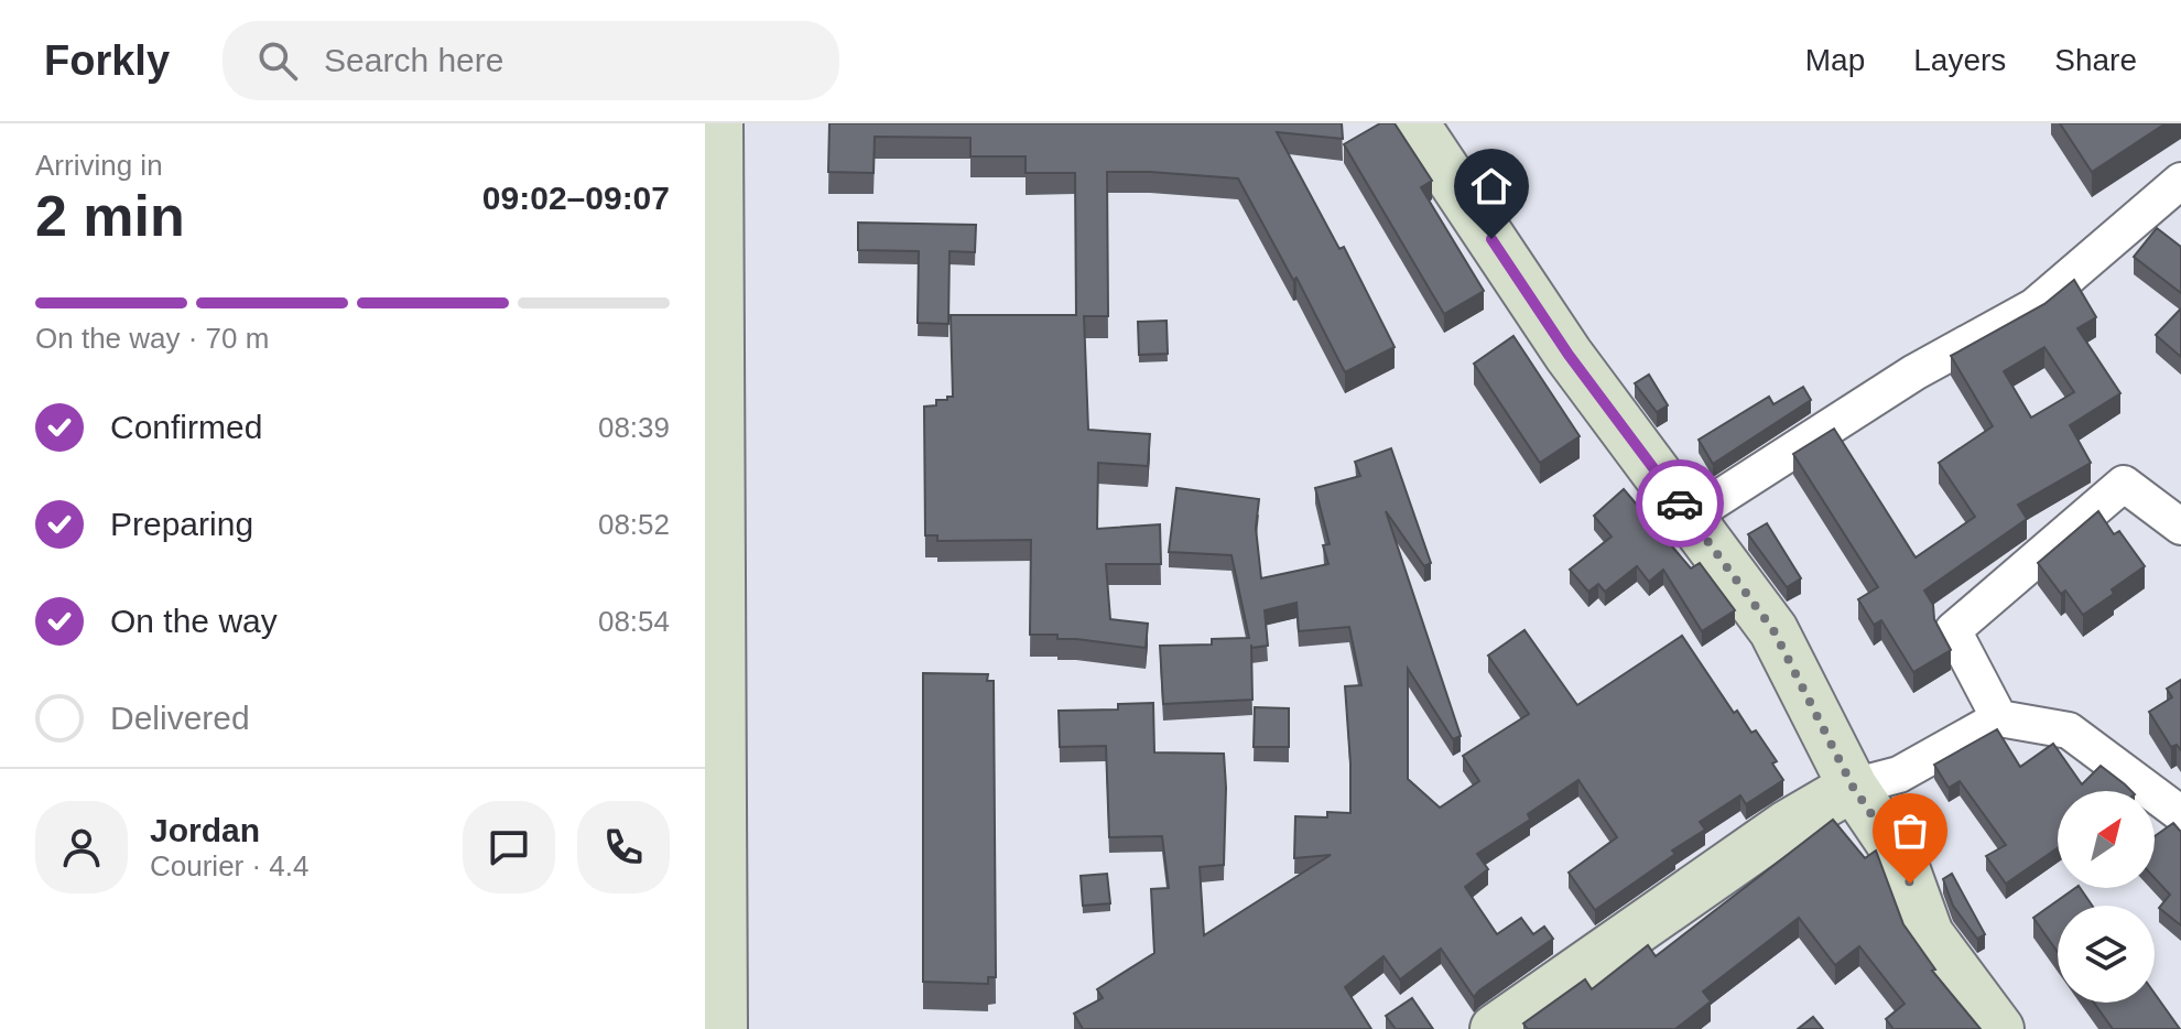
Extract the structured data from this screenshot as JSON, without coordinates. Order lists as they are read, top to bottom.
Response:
{
  "north": "top right",
  "page": {
    "header": "Forkly",
    "search": "Search here",
    "nav": ["Map", "Layers", "Share"],
    "heading": ["2 min", "Arriving in", "09:02–09:07"],
    "panel": ["Jordan", "Courier · 4.4"],
    "bar": "On the way · 70 m",
    "list": [
      ["Confirmed", "08:39"],
      ["Preparing", "08:52"],
      ["On the way", "08:54"],
      "Delivered"
    ]
  }
}
